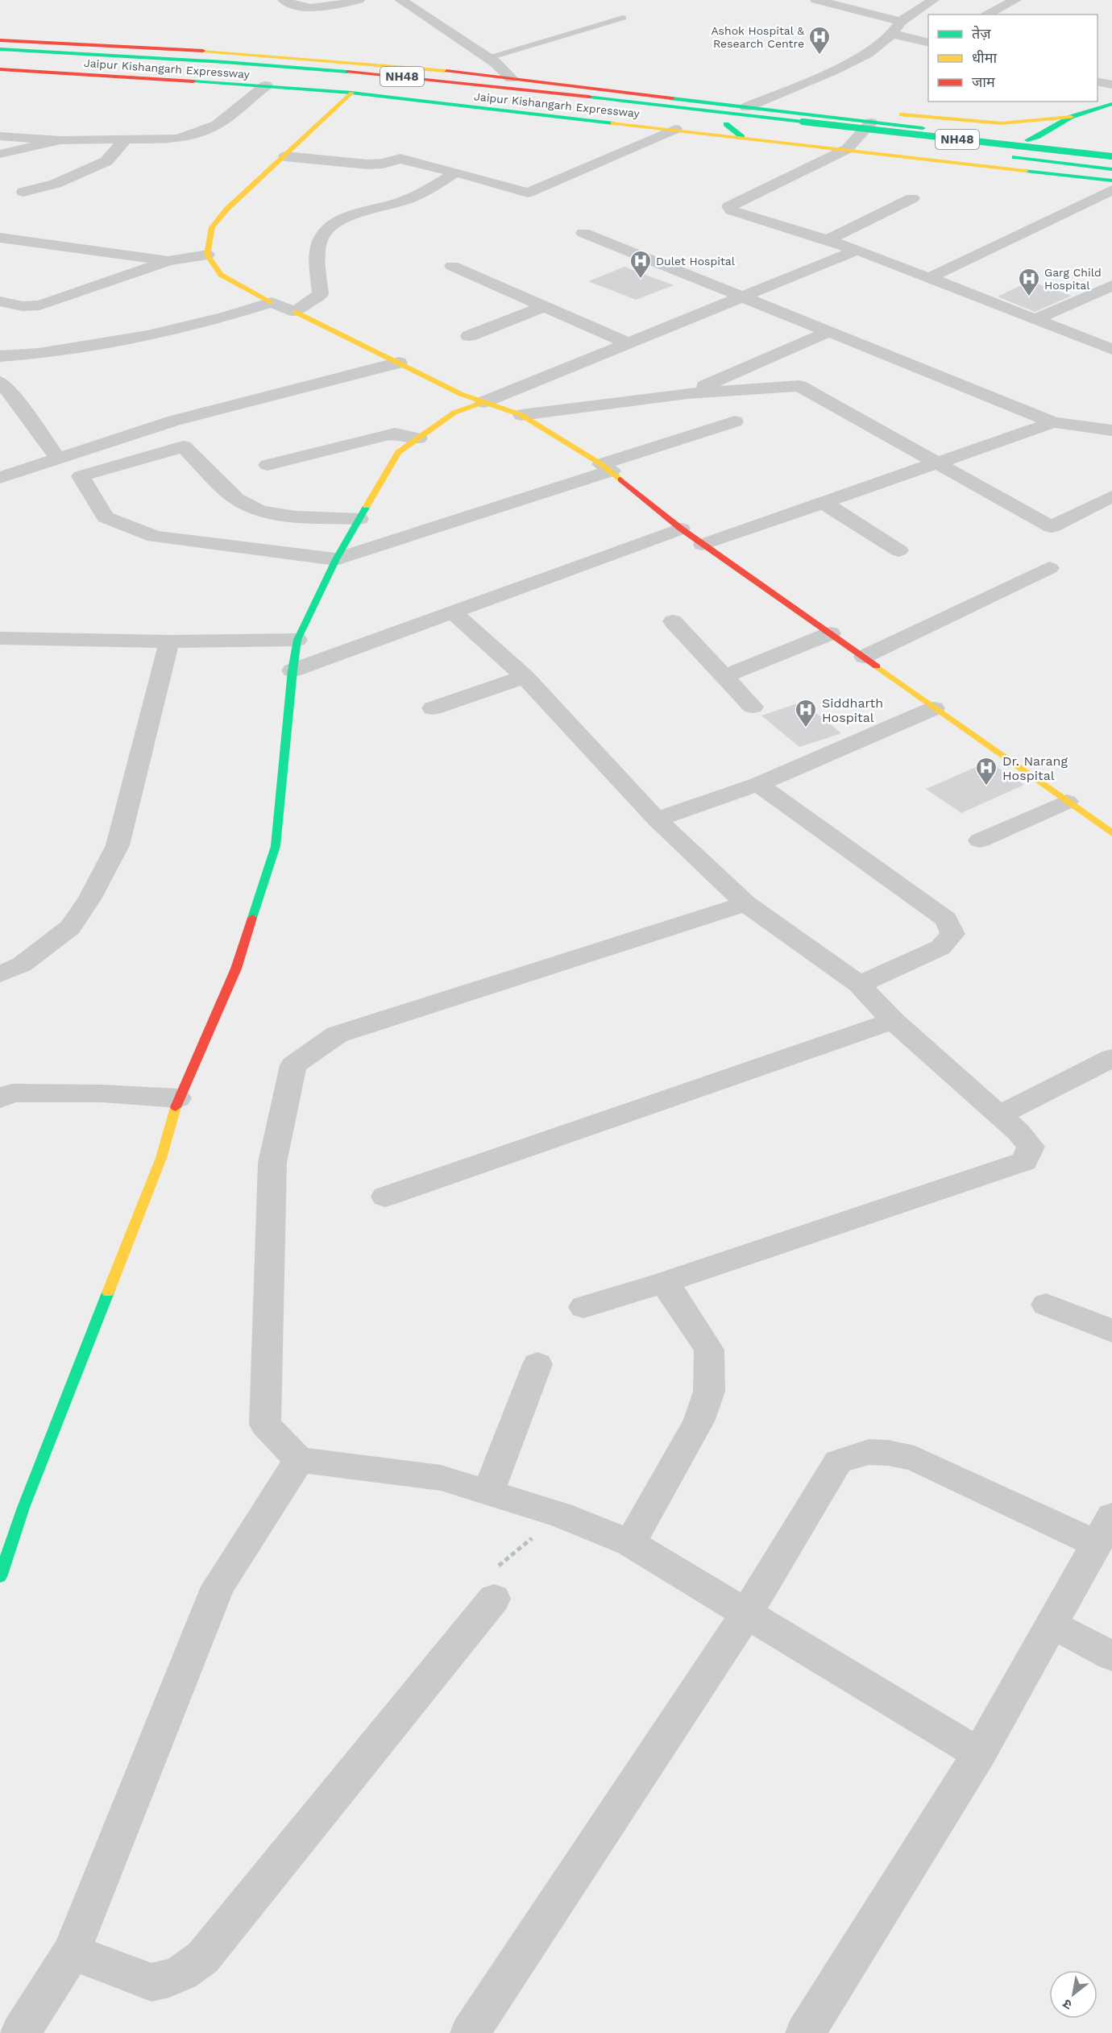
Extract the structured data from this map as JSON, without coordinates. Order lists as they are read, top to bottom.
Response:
{
  "streets": {
    "main road": ["Jaipur Kishangarh Expressway", "NH48"]
  },
  "places": {
    "hospital": [
      "Ashok Hospital & Research Centre",
      "Dulet Hospital",
      "Garg Child Hospital",
      "Siddharth Hospital",
      "Dr. Narang Hospital"
    ]
  },
  "legend": ["तेज़", "धीमा", "जाम"],
  "north": "bottom left"
}
